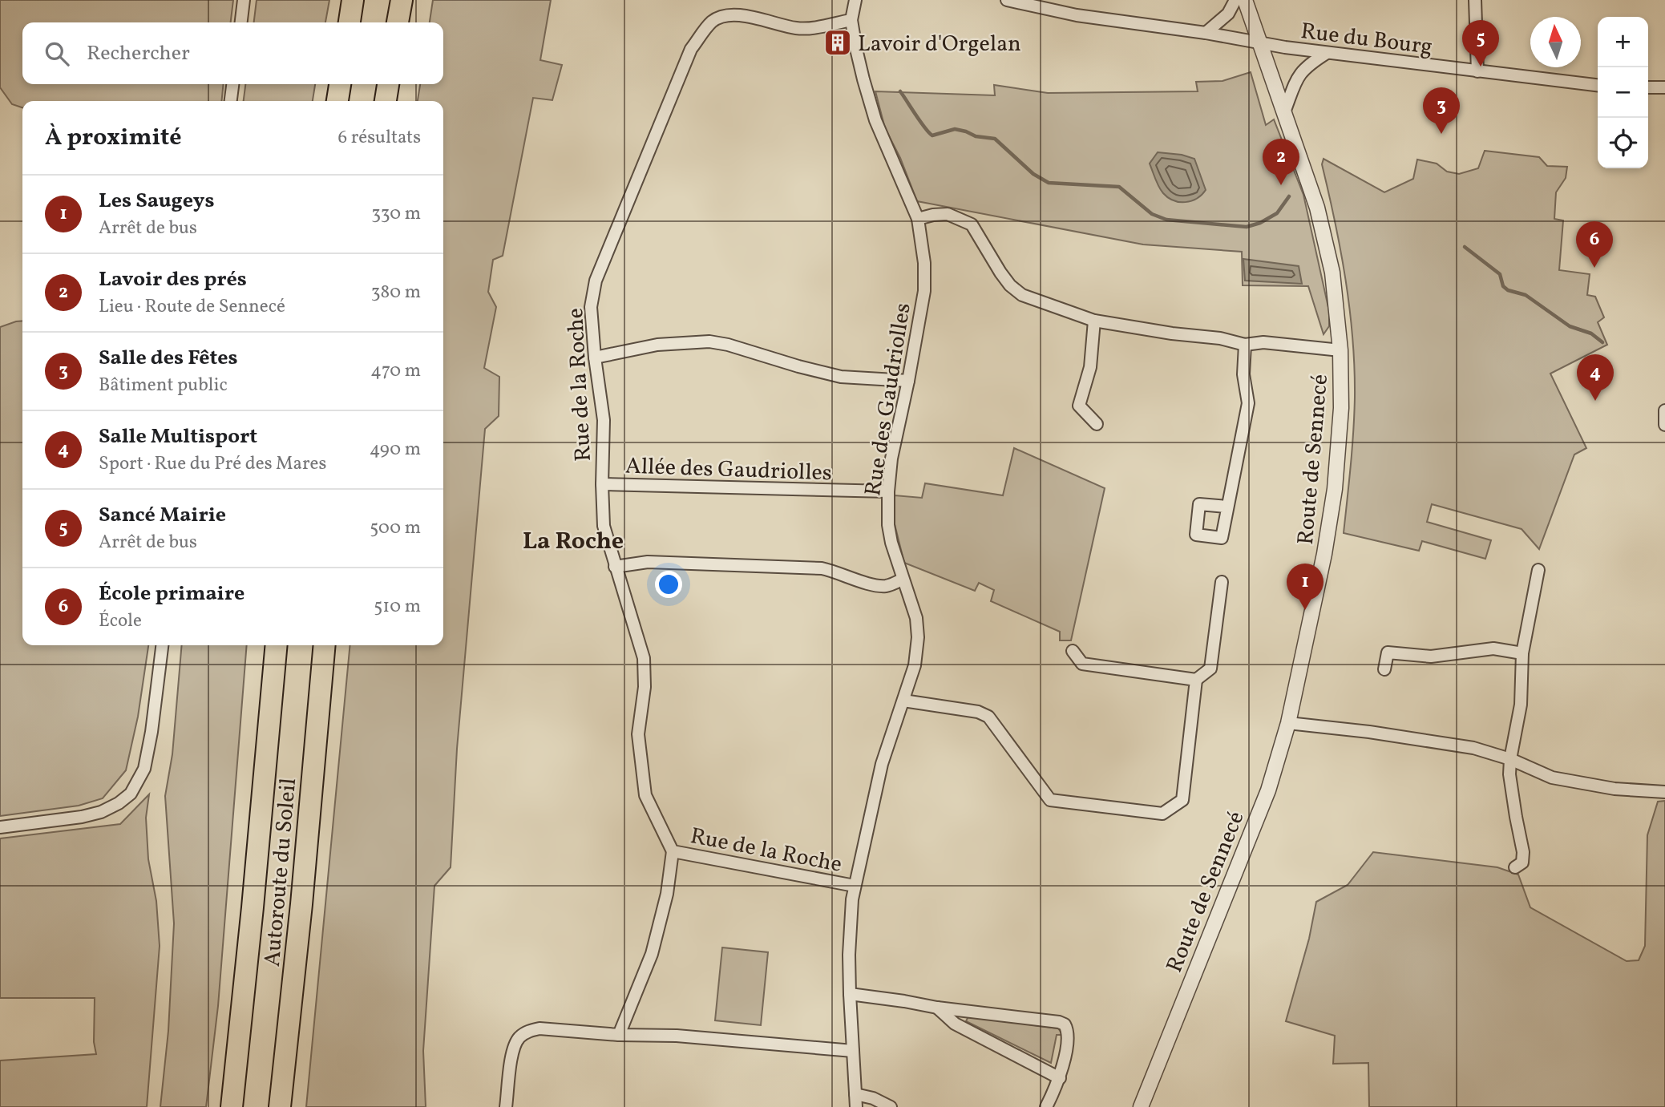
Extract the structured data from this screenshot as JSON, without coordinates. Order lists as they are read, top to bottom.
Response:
{
  "streets": {
    "highway": ["Autoroute du Soleil"],
    "street": [
      "Rue du Bourg",
      "Rue de la Roche",
      "Rue des Gaudriolles",
      "Route de Sennecé",
      "Allée des Gaudriolles"
    ]
  },
  "crossings": [
    ["Rue du Bourg", "Route de Sennecé"],
    ["Rue de la Roche", "Rue des Gaudriolles"],
    ["Rue de la Roche", "Allée des Gaudriolles"],
    ["Rue des Gaudriolles", "Allée des Gaudriolles"]
  ],
  "districts": ["La Roche"],
  "places": {
    "building": ["Lavoir d'Orgelan"]
  },
  "north": "top",
  "page": {
    "map_buttons": ["+", "−"],
    "pins": [
      "5",
      "3",
      "2",
      "6",
      "4",
      "1"
    ],
    "search": "Rechercher",
    "heading": ["À proximité", "6 résultats"],
    "list": [
      {
        "mark": "1",
        "name": "Les Saugeys",
        "note": "Arrêt de bus",
        "value": "330 m"
      },
      {
        "mark": "2",
        "name": "Lavoir des prés",
        "note": "Lieu · Route de Sennecé",
        "value": "380 m"
      },
      {
        "mark": "3",
        "name": "Salle des Fêtes",
        "note": "Bâtiment public",
        "value": "470 m"
      },
      {
        "mark": "4",
        "name": "Salle Multisport",
        "note": "Sport · Rue du Pré des Mares",
        "value": "490 m"
      },
      {
        "mark": "5",
        "name": "Sancé Mairie",
        "note": "Arrêt de bus",
        "value": "500 m"
      },
      {
        "mark": "6",
        "name": "École primaire",
        "note": "École",
        "value": "510 m"
      }
    ]
  }
}
